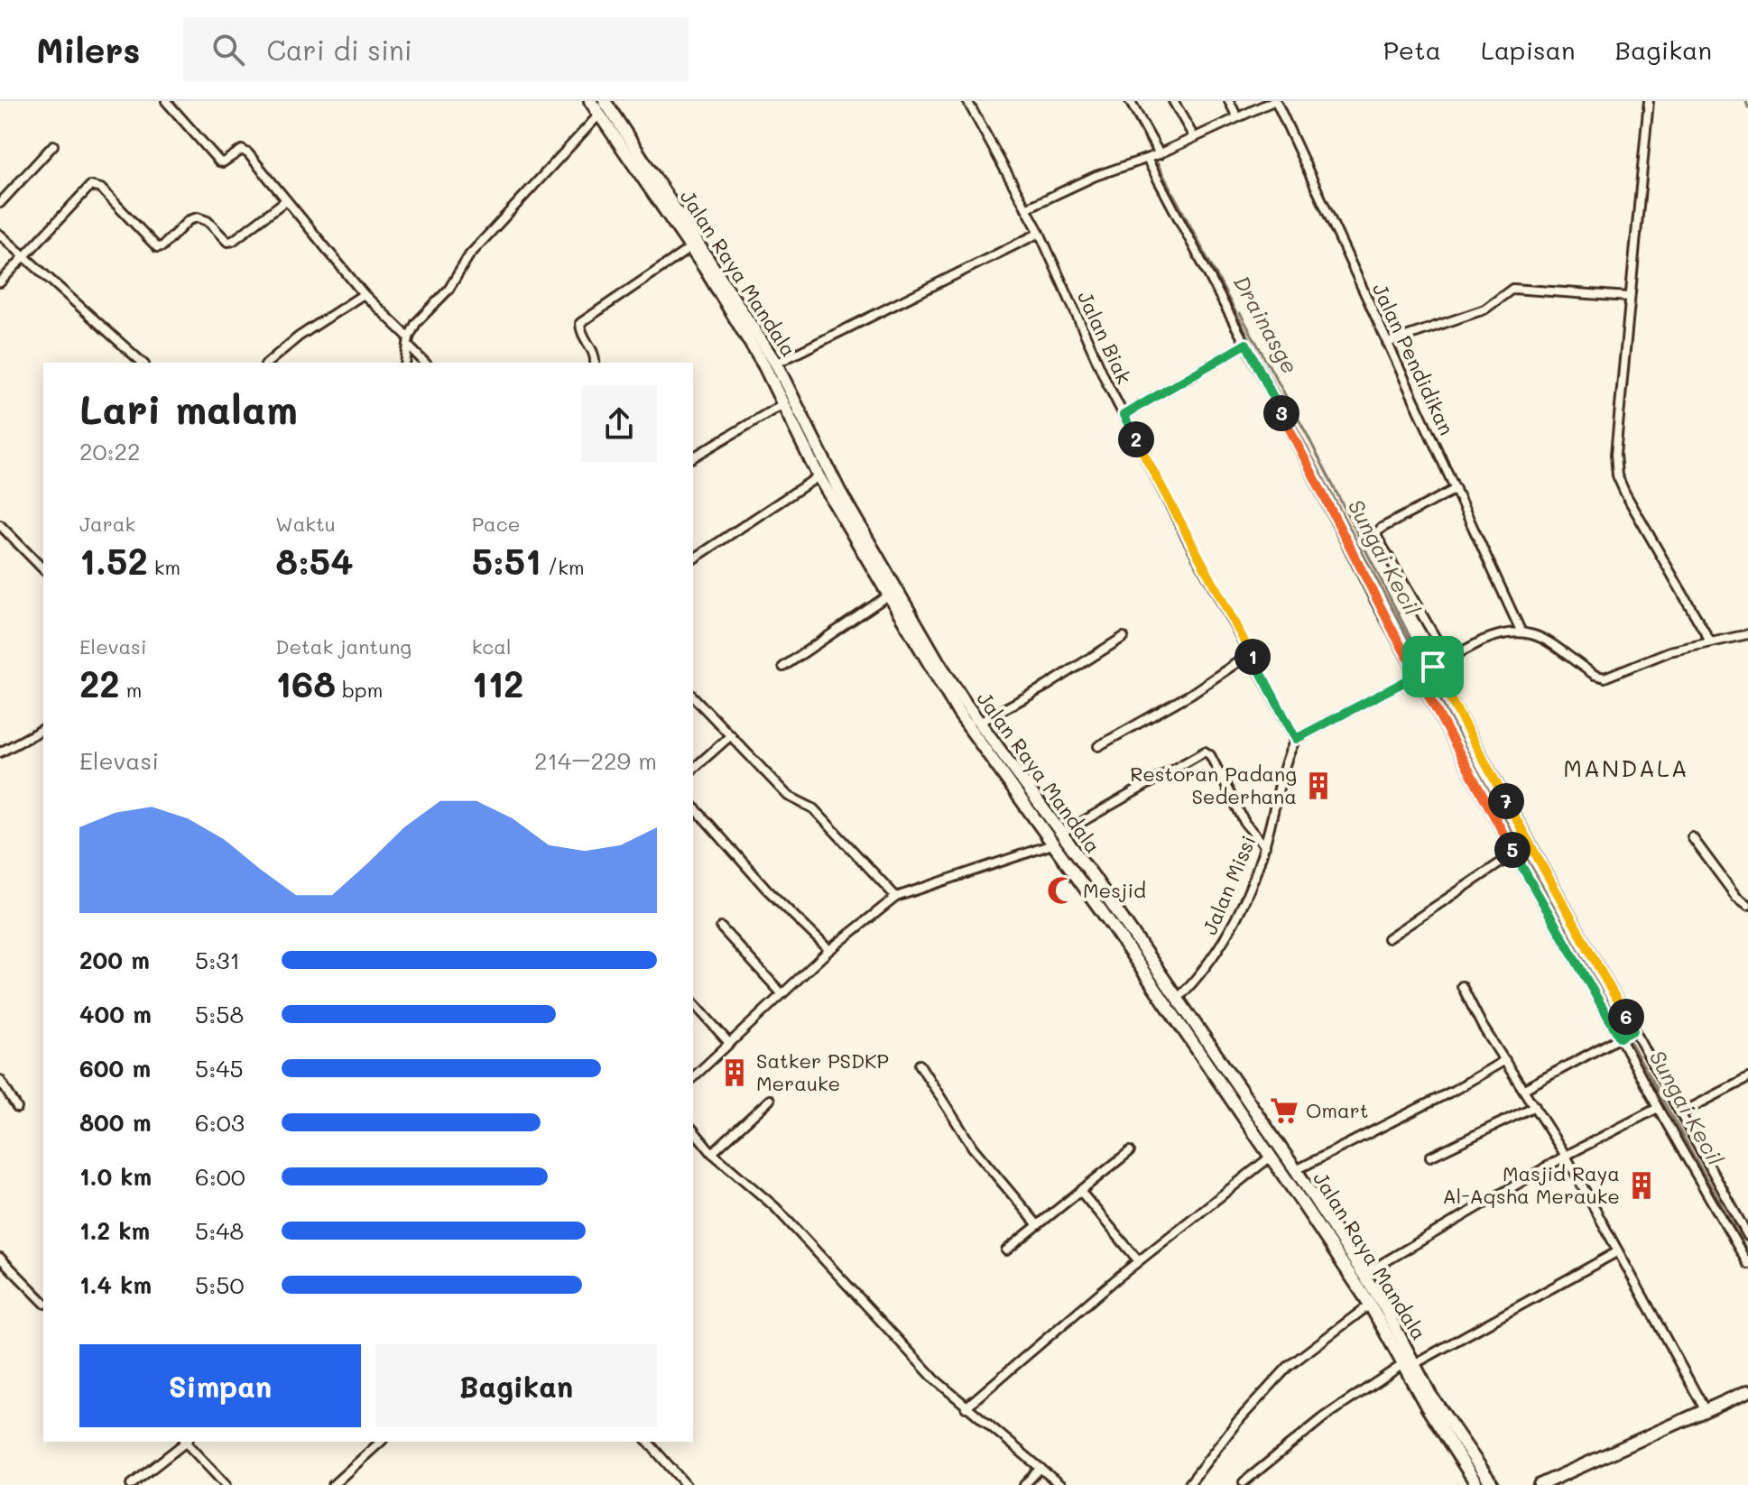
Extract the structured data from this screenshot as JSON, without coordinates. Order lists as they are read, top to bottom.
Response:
{
  "streets": {
    "highway": ["Jalan Raya Mandala"],
    "street": ["Jalan Biak", "Jalan Pendidikan", "Jalan Missi"]
  },
  "crossings": [
    ["Jalan Raya Mandala", "Jalan Missi"],
    ["Jalan Biak", "Jalan Missi"]
  ],
  "districts": ["MANDALA"],
  "water": ["Drainasge", "Sungai Kecil"],
  "places": {
    "building": ["Restoran Padang Sederhana", "Satker PSDKP Merauke", "Masjid Raya Al-Aqsha Merauke"],
    "mosque": ["Mesjid"],
    "supermarket": ["Omart"]
  },
  "page": {
    "header": "Milers",
    "search": "Cari di sini",
    "nav": ["Peta", "Lapisan", "Bagikan"],
    "heading": ["Lari malam", "20:22"],
    "pins": [
      "3",
      "2",
      "1",
      "7",
      "5",
      "6"
    ],
    "stats": [
      ["Jarak", "1.52 km"],
      ["Waktu", "8:54"],
      ["Pace", "5:51 /km"],
      ["Elevasi", "22 m"],
      ["Detak jantung", "168 bpm"],
      ["kcal", "112"]
    ],
    "chart": ["Elevasi", "214–229 m"],
    "list": [
      {
        "name": "200 m",
        "note": "5:31"
      },
      {
        "name": "400 m",
        "note": "5:58"
      },
      {
        "name": "600 m",
        "note": "5:45"
      },
      {
        "name": "800 m",
        "note": "6:03"
      },
      {
        "name": "1.0 km",
        "note": "6:00"
      },
      {
        "name": "1.2 km",
        "note": "5:48"
      },
      {
        "name": "1.4 km",
        "note": "5:50"
      }
    ],
    "buttons": ["Simpan", "Bagikan"]
  }
}
